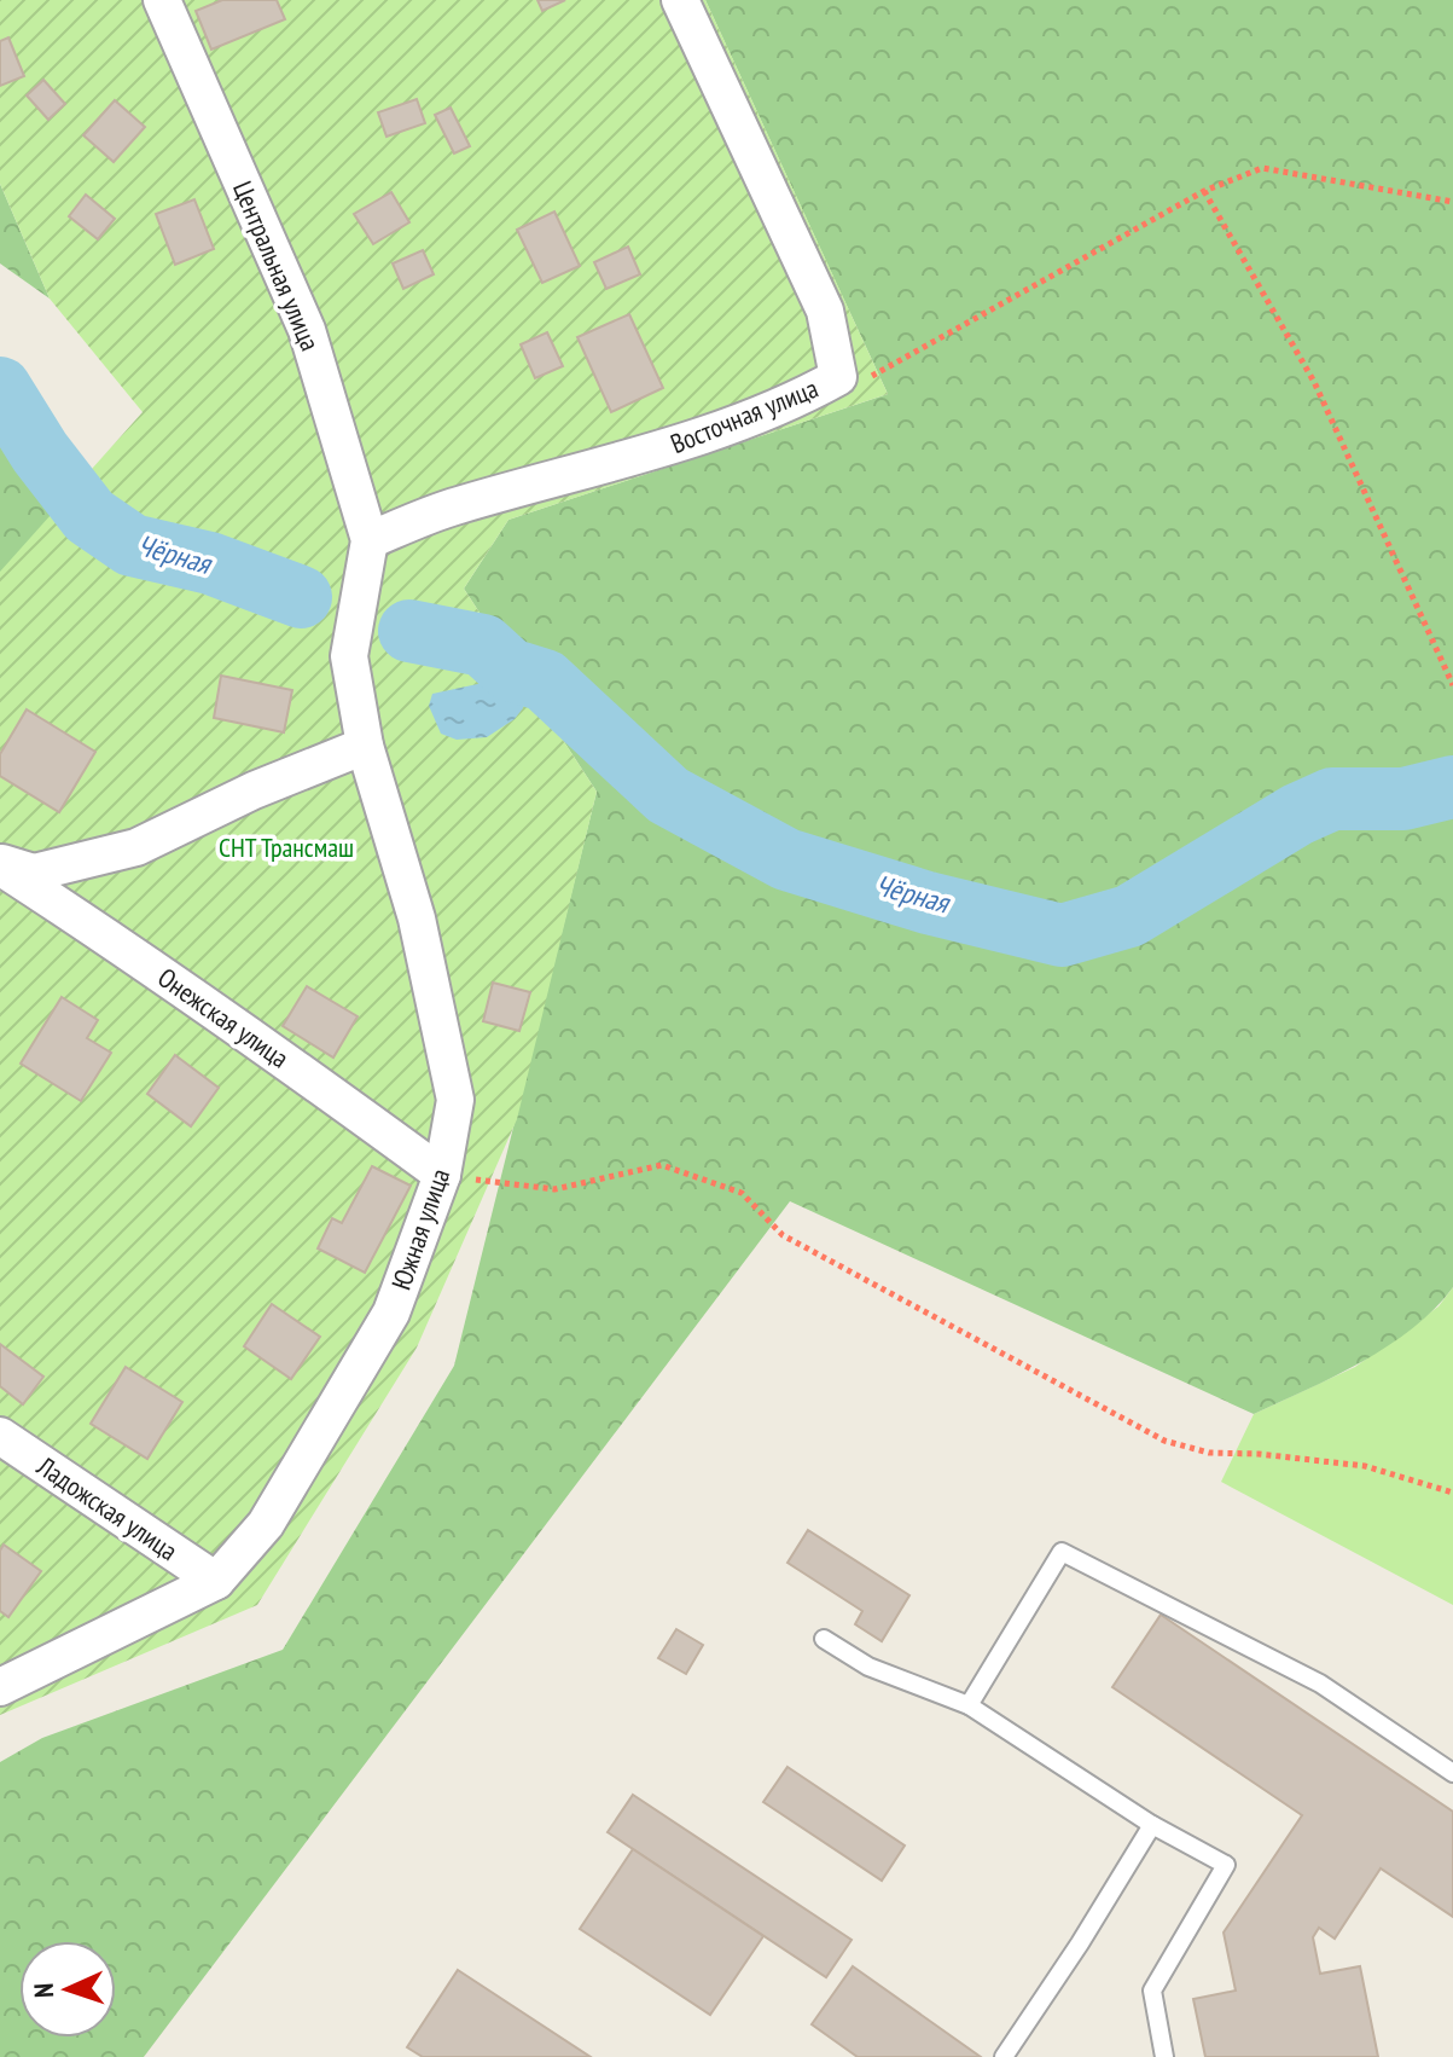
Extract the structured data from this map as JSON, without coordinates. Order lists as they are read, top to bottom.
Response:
{
  "streets": {
    "street": [
      "Центральная улица",
      "Восточная улица",
      "Онежская улица",
      "Южная улица",
      "Ладожская улица"
    ]
  },
  "crossings": [
    ["Центральная улица", "Восточная улица"],
    ["Центральная улица", "Южная улица"],
    ["Восточная улица", "Южная улица"],
    ["Онежская улица", "Южная улица"],
    ["Южная улица", "Ладожская улица"]
  ],
  "water": ["Чёрная"],
  "parks": ["СНТ Трансмаш"],
  "north": "left"
}
